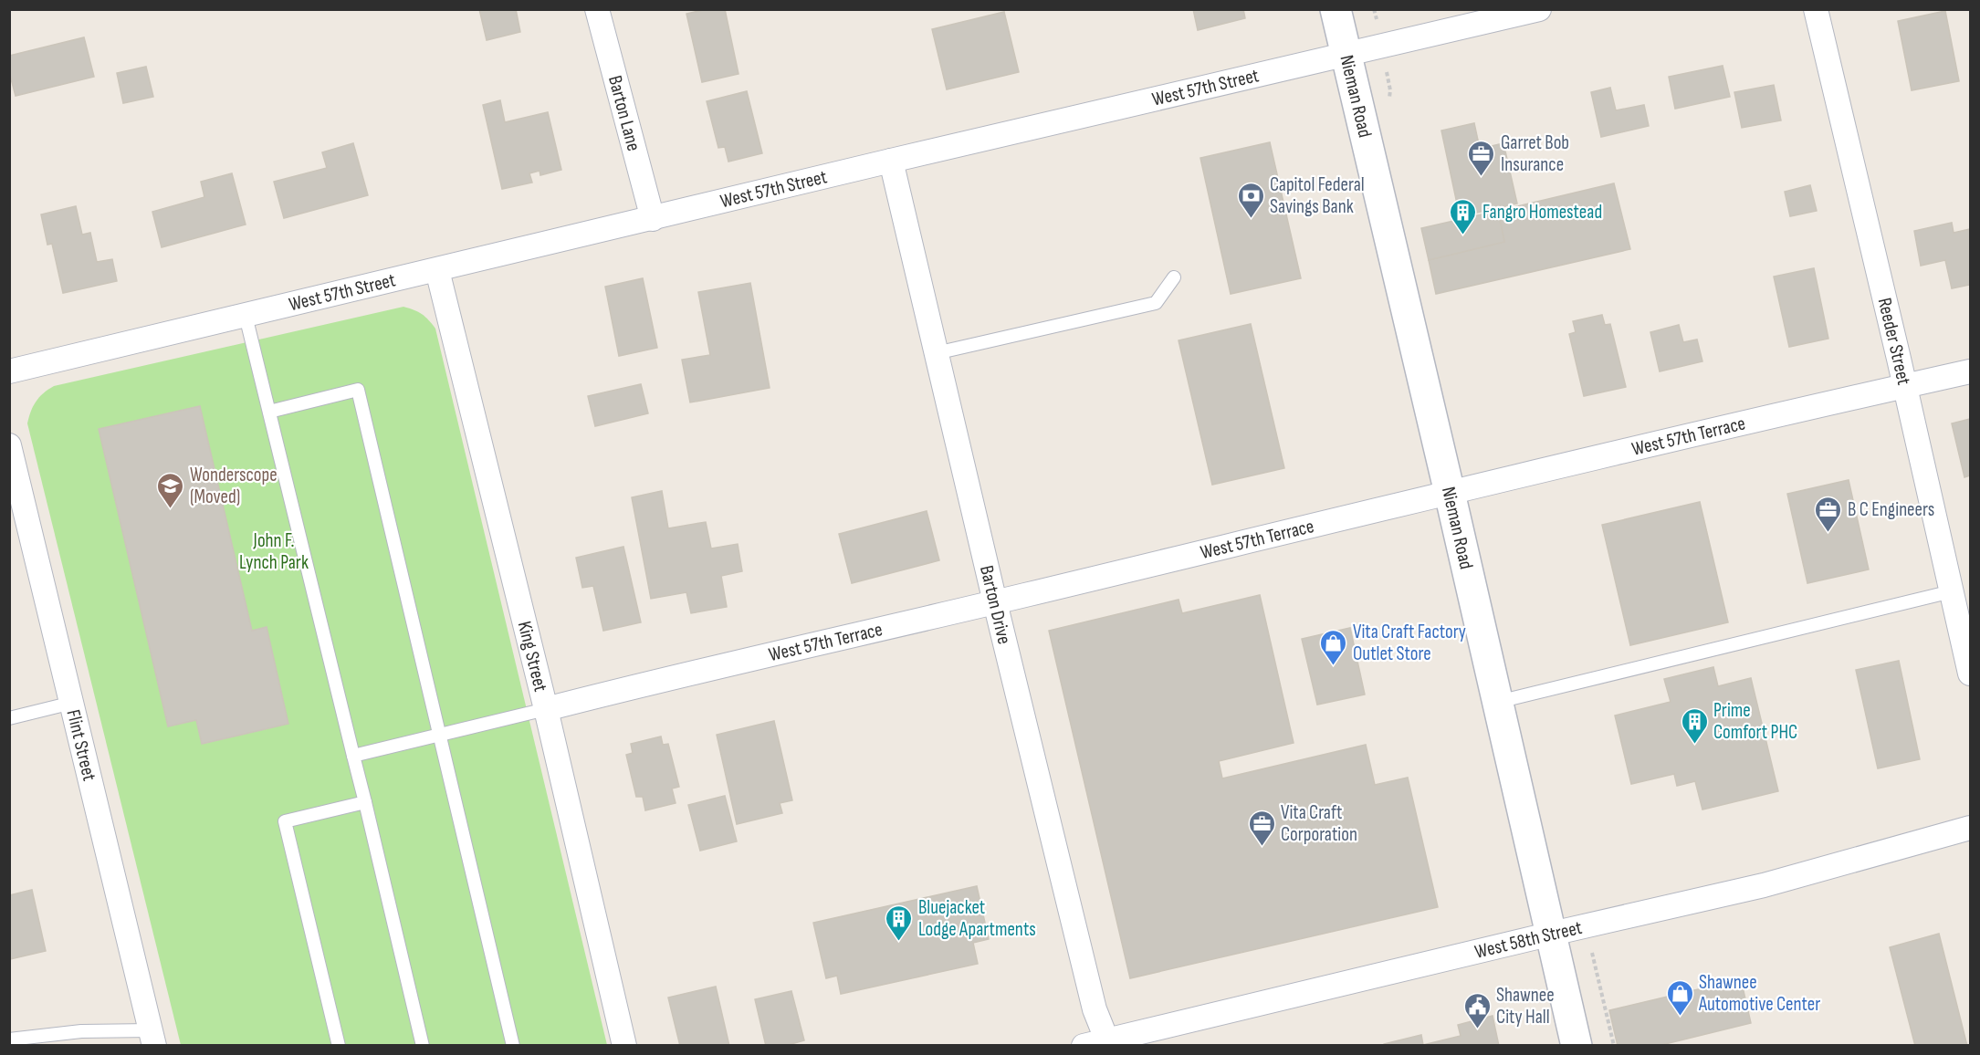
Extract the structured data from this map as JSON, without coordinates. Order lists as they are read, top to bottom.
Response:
{
  "streets": {
    "main road": ["Nieman Road"],
    "street": [
      "West 57th Street",
      "Barton Lane",
      "Reeder Street",
      "West 57th Terrace",
      "Barton Drive",
      "King Street",
      "Flint Street",
      "West 58th Street"
    ]
  },
  "crossings": [
    ["West 57th Street", "Nieman Road"],
    ["West 57th Street", "Barton Lane"],
    ["West 57th Street", "Barton Drive"],
    ["West 57th Street", "King Street"],
    ["Nieman Road", "West 57th Terrace"],
    ["Nieman Road", "West 58th Street"],
    ["Reeder Street", "West 57th Terrace"],
    ["West 57th Terrace", "Barton Drive"],
    ["West 57th Terrace", "King Street"],
    ["Barton Drive", "West 58th Street"]
  ],
  "parks": ["John F. Lynch Park"],
  "places": {
    "office": ["Garret Bob Insurance", "B C Engineers", "Vita Craft Corporation"],
    "bank": ["Capitol Federal Savings Bank"],
    "building": ["Fangro Homestead", "Prime Comfort PHC", "Bluejacket Lodge Apartments"],
    "school or university": ["Wonderscope (Moved)"],
    "shop": ["Vita Craft Factory Outlet Store", "Shawnee Automotive Center"],
    "public building": ["Shawnee City Hall"]
  }
}
